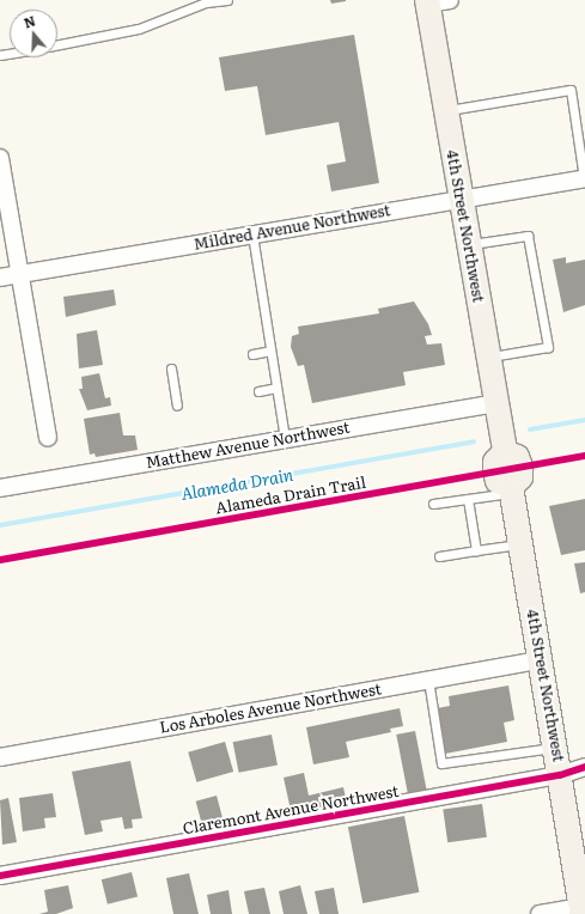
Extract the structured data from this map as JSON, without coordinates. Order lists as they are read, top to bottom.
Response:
{
  "streets": {
    "main road": ["4th Street Northwest"],
    "street": [
      "Mildred Avenue Northwest",
      "Matthew Avenue Northwest",
      "Los Arboles Avenue Northwest",
      "Claremont Avenue Northwest"
    ],
    "cycle path": ["Alameda Drain Trail"]
  },
  "crossings": [
    ["4th Street Northwest", "Mildred Avenue Northwest"],
    ["4th Street Northwest", "Matthew Avenue Northwest"],
    ["4th Street Northwest", "Los Arboles Avenue Northwest"],
    ["4th Street Northwest", "Claremont Avenue Northwest"]
  ],
  "water": ["Alameda Drain"],
  "north": "top"
}
